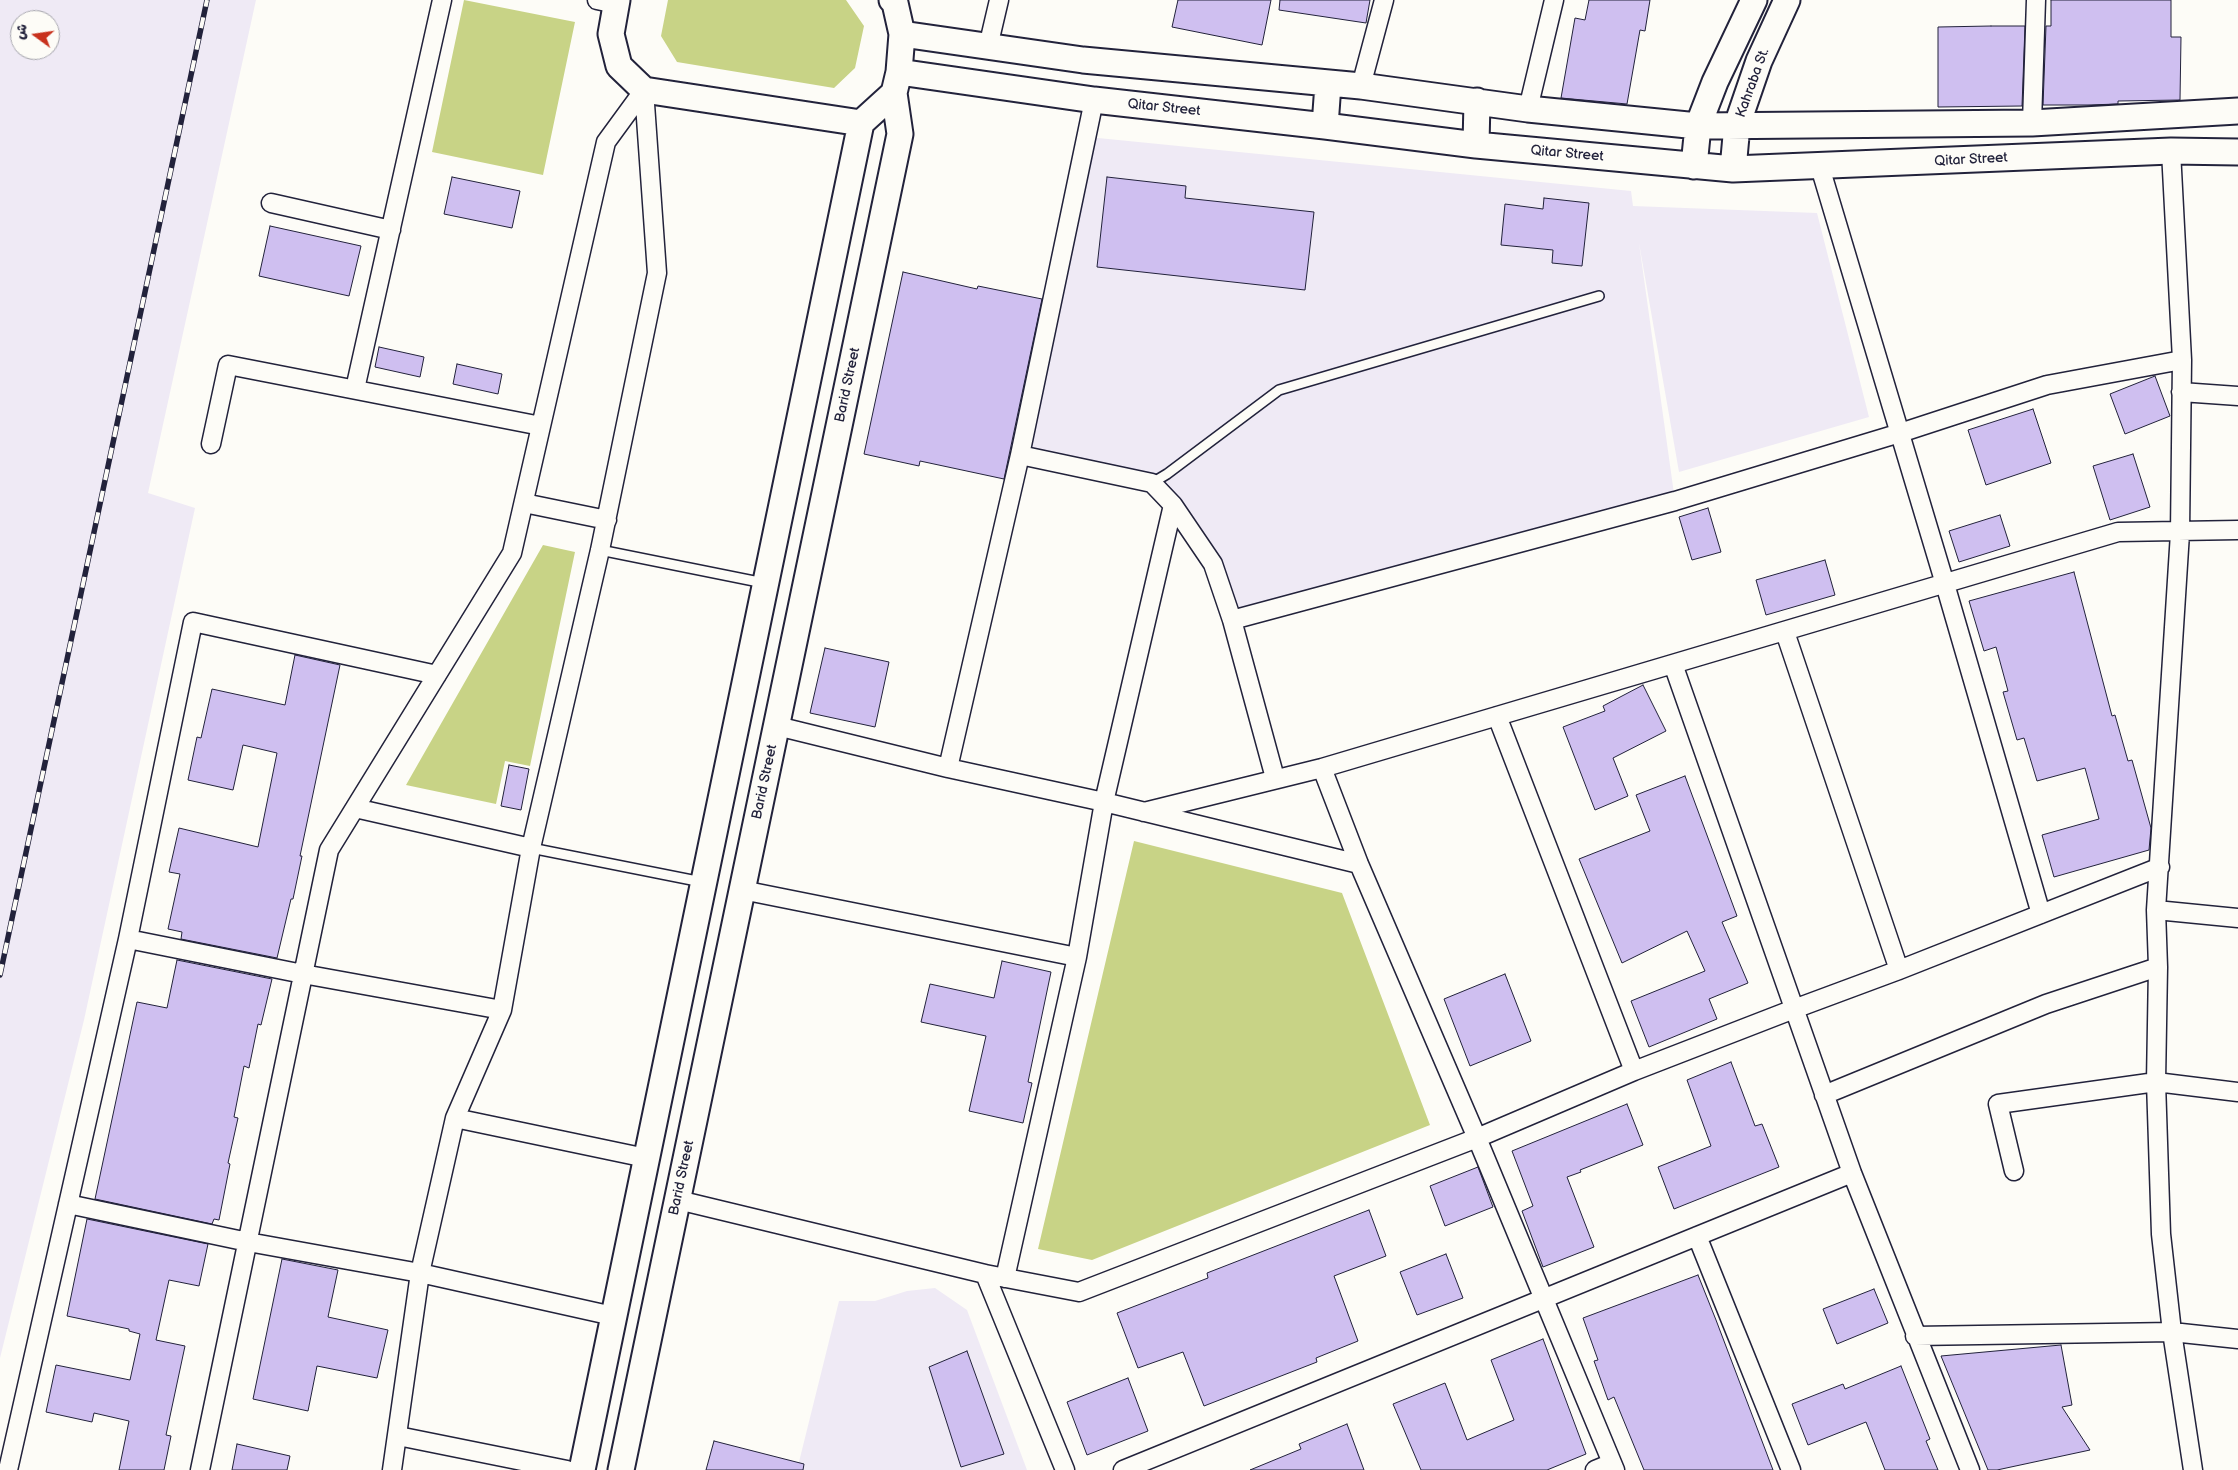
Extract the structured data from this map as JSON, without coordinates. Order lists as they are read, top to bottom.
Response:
{
  "streets": {
    "main road": ["Kahraba St.", "Qitar Street", "Barid Street"]
  },
  "crossings": [
    ["Kahraba St.", "Qitar Street"],
    ["Qitar Street", "Barid Street"]
  ],
  "north": "left"
}
